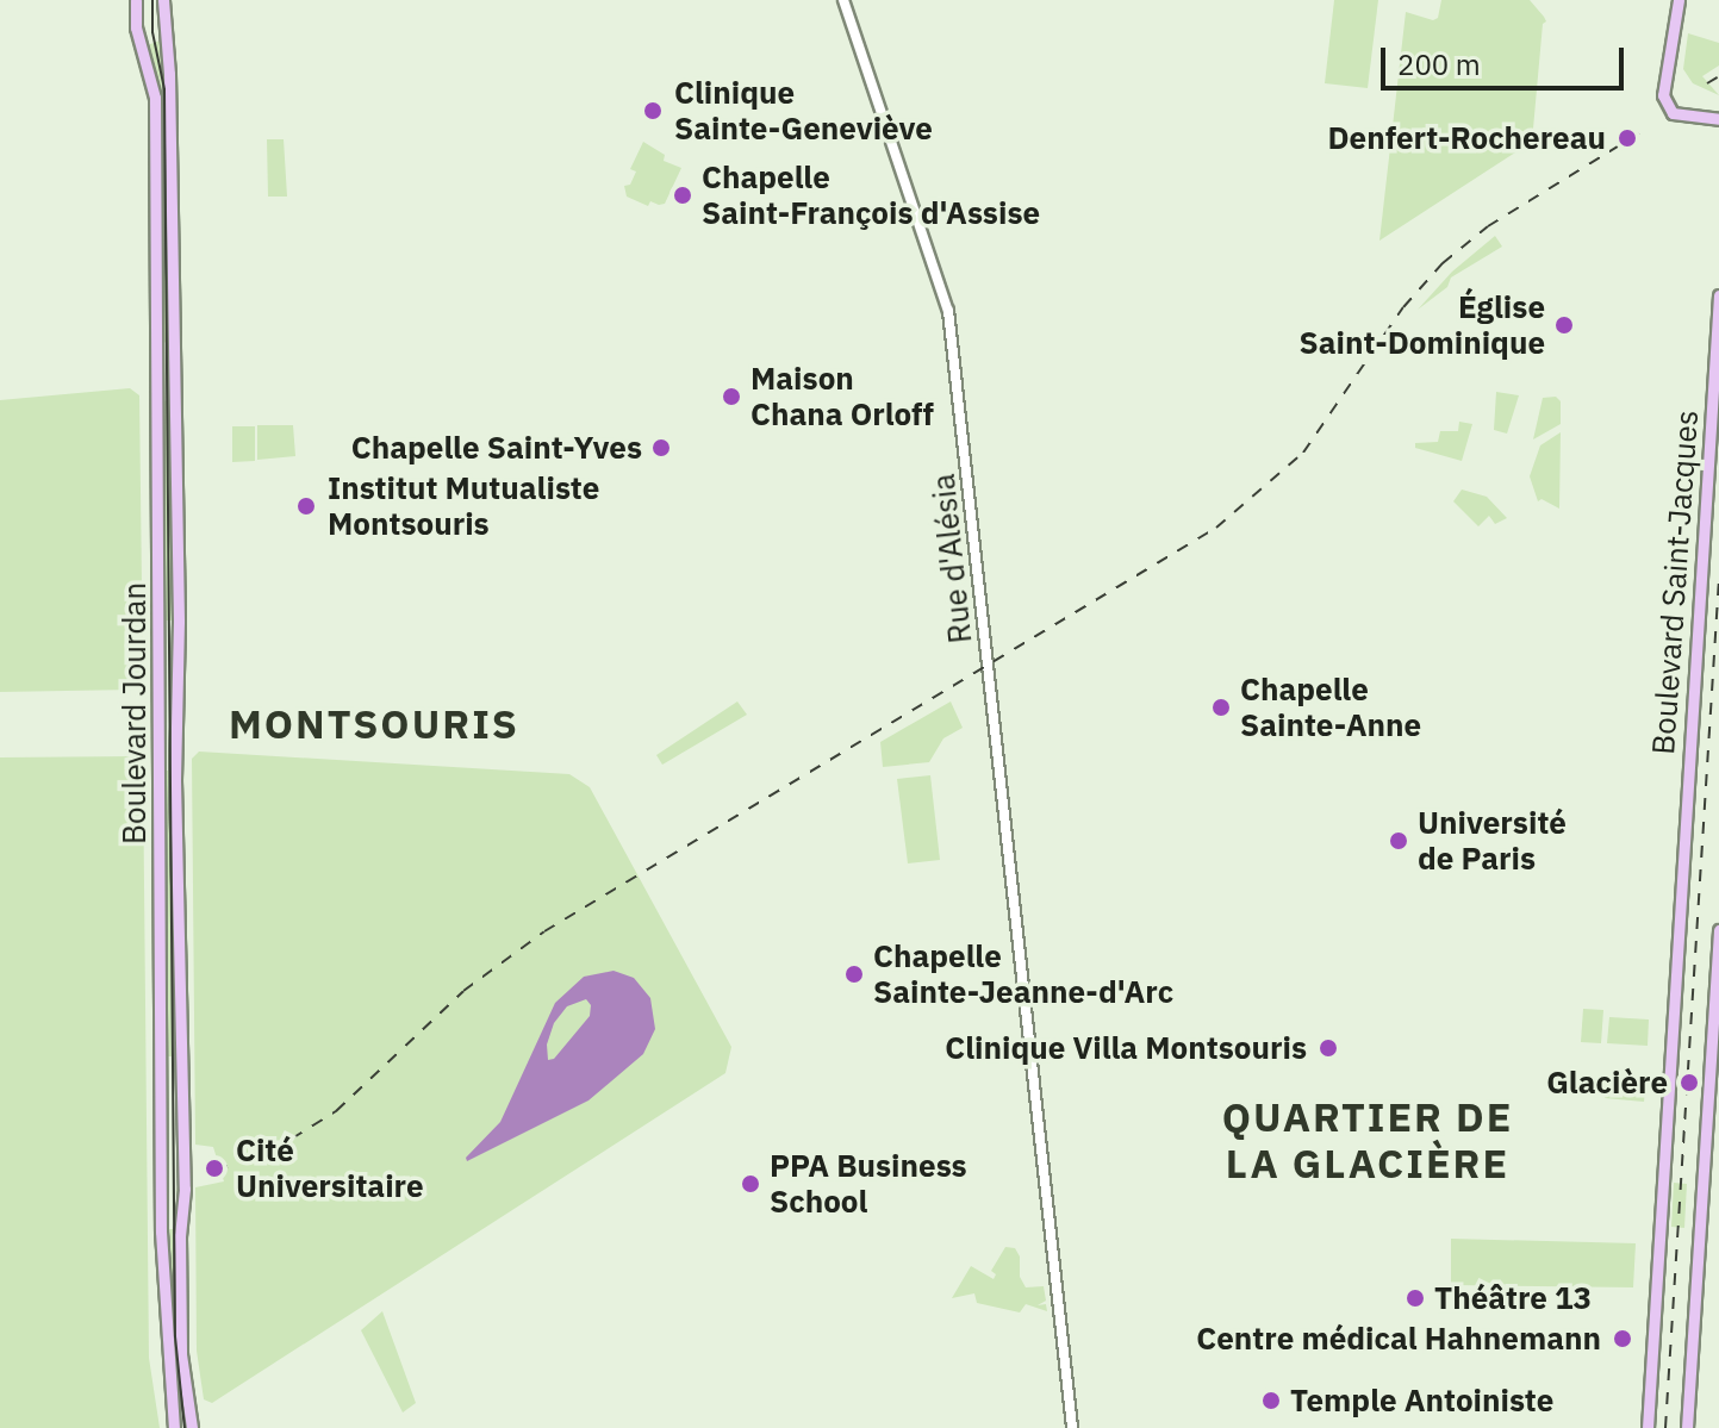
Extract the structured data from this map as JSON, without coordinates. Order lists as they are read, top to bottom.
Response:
{
  "streets": {
    "main road": ["Rue d'Alésia", "Boulevard Saint-Jacques", "Boulevard Jourdan"]
  },
  "districts": ["MONTSOURIS", "QUARTIER DE LA GLACIÈRE"],
  "places": [
    "Clinique Sainte-Geneviève",
    "Denfert-Rochereau",
    "Chapelle Saint-François d'Assise",
    "Église Saint-Dominique",
    "Maison Chana Orloff",
    "Chapelle Saint-Yves",
    "Institut Mutualiste Montsouris",
    "Chapelle Sainte-Anne",
    "Université de Paris",
    "Chapelle Sainte-Jeanne-d'Arc",
    "Clinique Villa Montsouris",
    "Glacière",
    "Cité Universitaire",
    "PPA Business School",
    "Théâtre 13",
    "Centre médical Hahnemann",
    "Temple Antoiniste"
  ],
  "scale_bar": "200 m"
}
